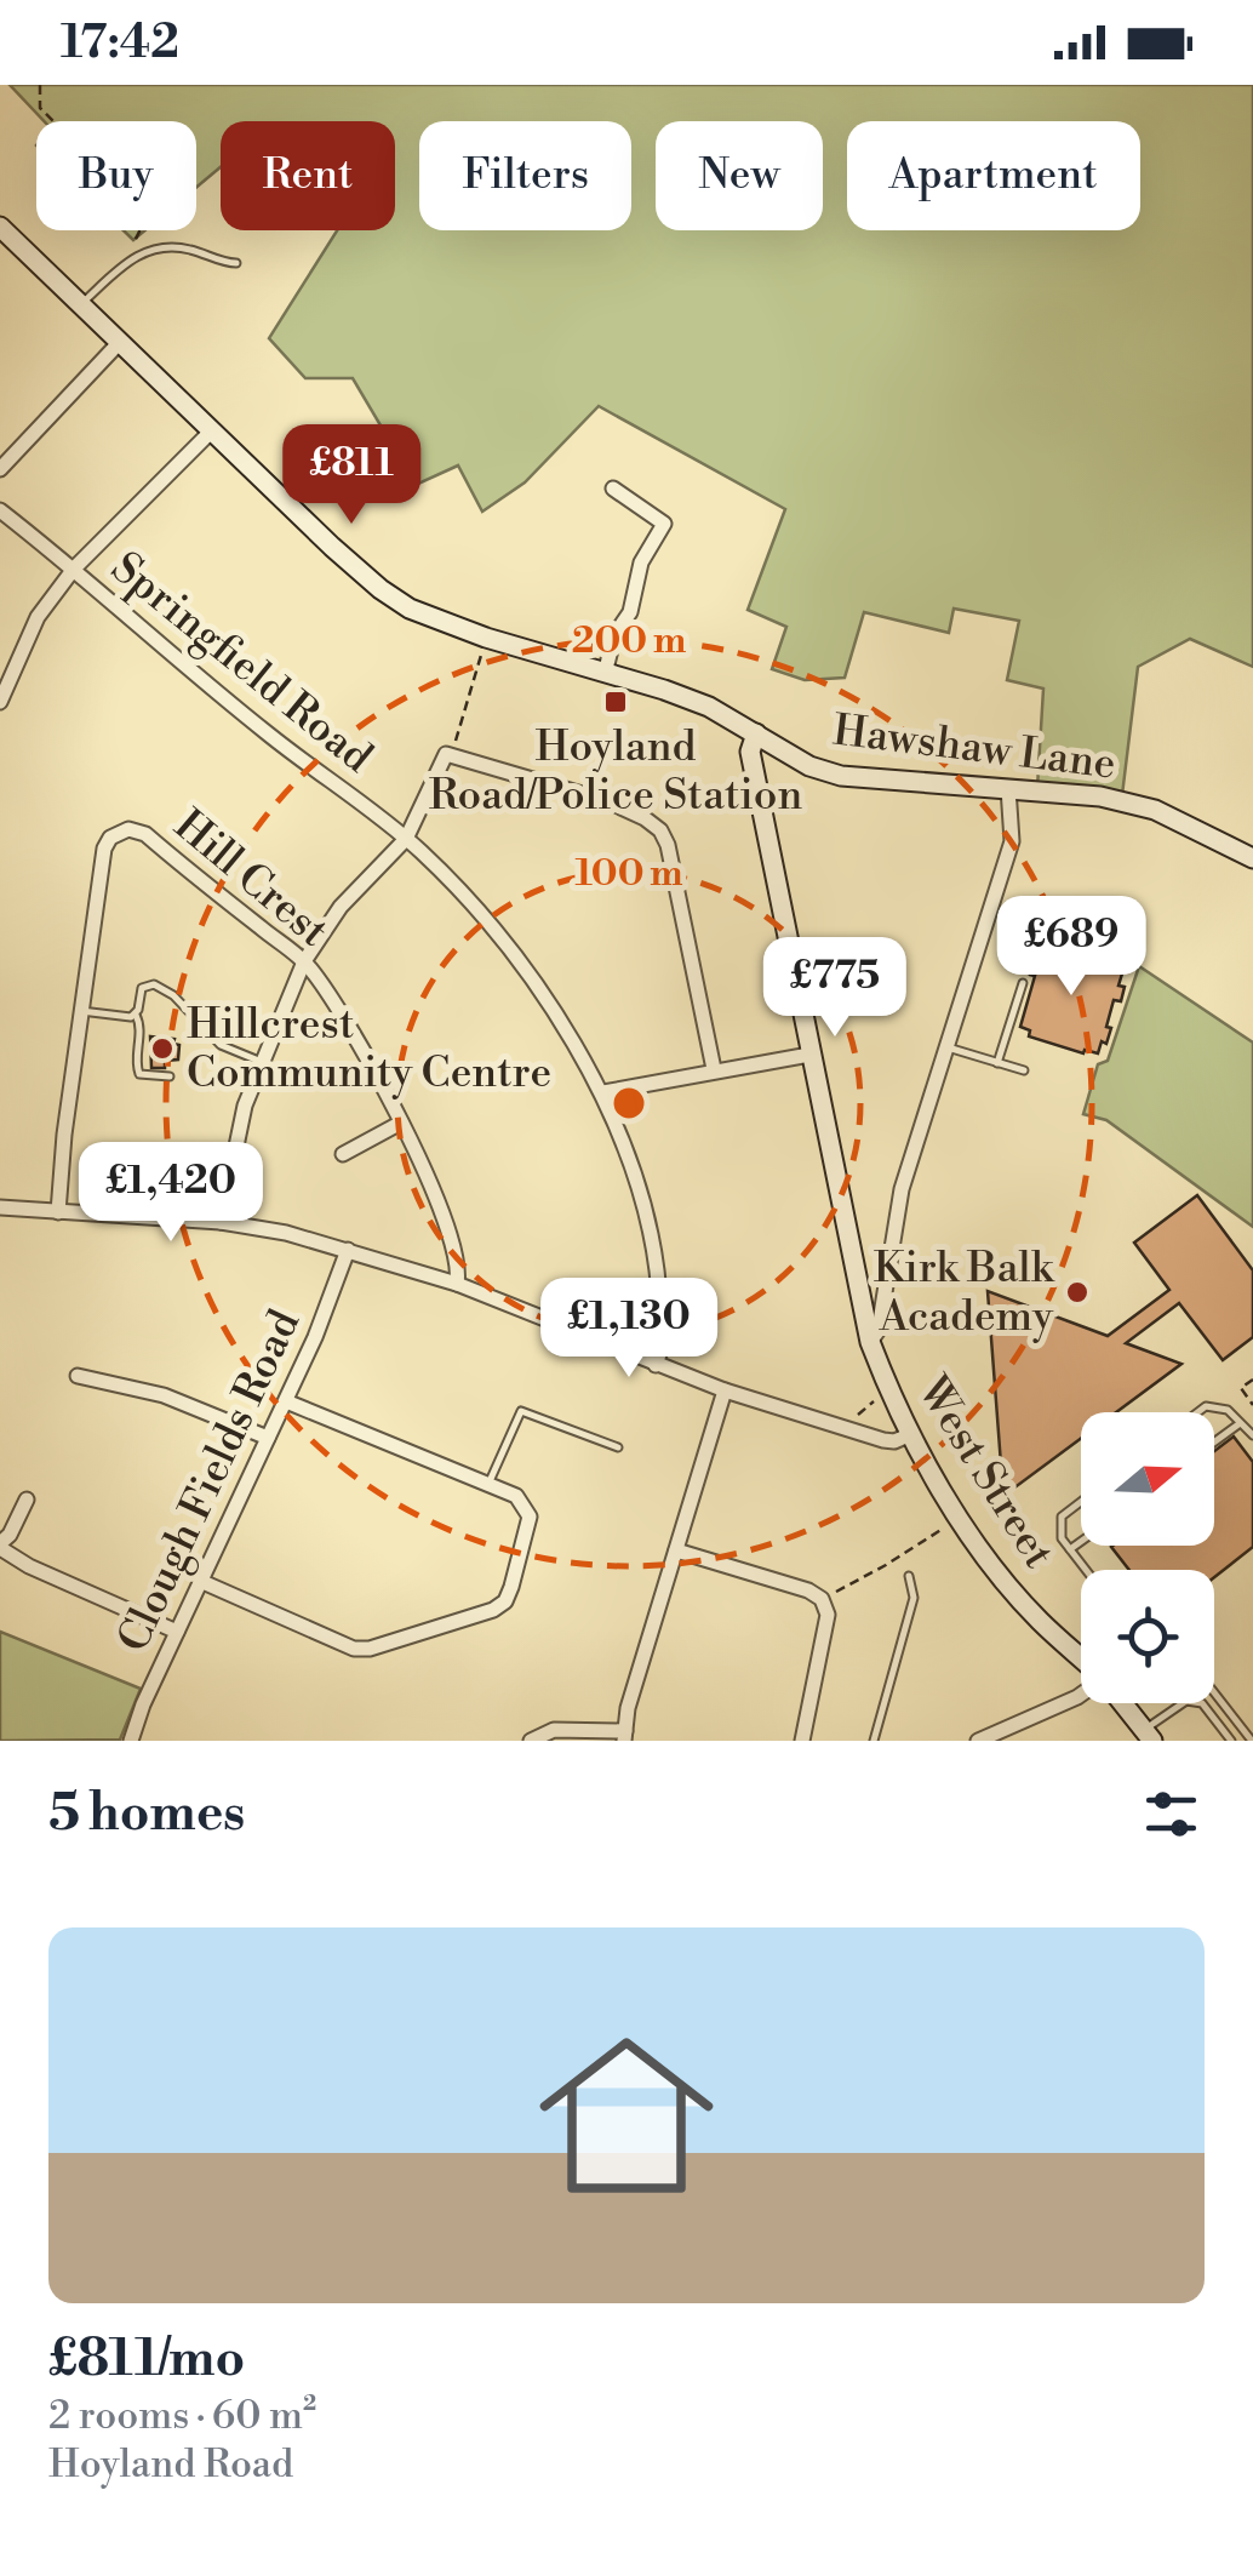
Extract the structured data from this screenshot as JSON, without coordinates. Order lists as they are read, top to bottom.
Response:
{
  "streets": {
    "main road": ["Hawshaw Lane", "West Street"],
    "street": ["Springfield Road", "Hill Crest", "Clough Fields Road"]
  },
  "crossings": [
    ["Hawshaw Lane", "West Street"]
  ],
  "places": {
    "transit": ["Hoyland Road/Police Station"],
    "other": ["Hillcrest Community Centre", "Kirk Balk Academy"]
  },
  "north": "right",
  "page": {
    "status": "17:42",
    "chip": [
      "Buy",
      "Rent",
      "Filters",
      "New",
      "Apartment"
    ],
    "price": [
      "£811",
      "£689",
      "£775",
      "£1,420",
      "£1,130"
    ],
    "heading": "5 homes",
    "list": [
      {
        "name": "£811/mo",
        "note": "2 rooms · 60 m² · Hoyland Road"
      }
    ]
  },
  "rings": ["200 m", "100 m"]
}
